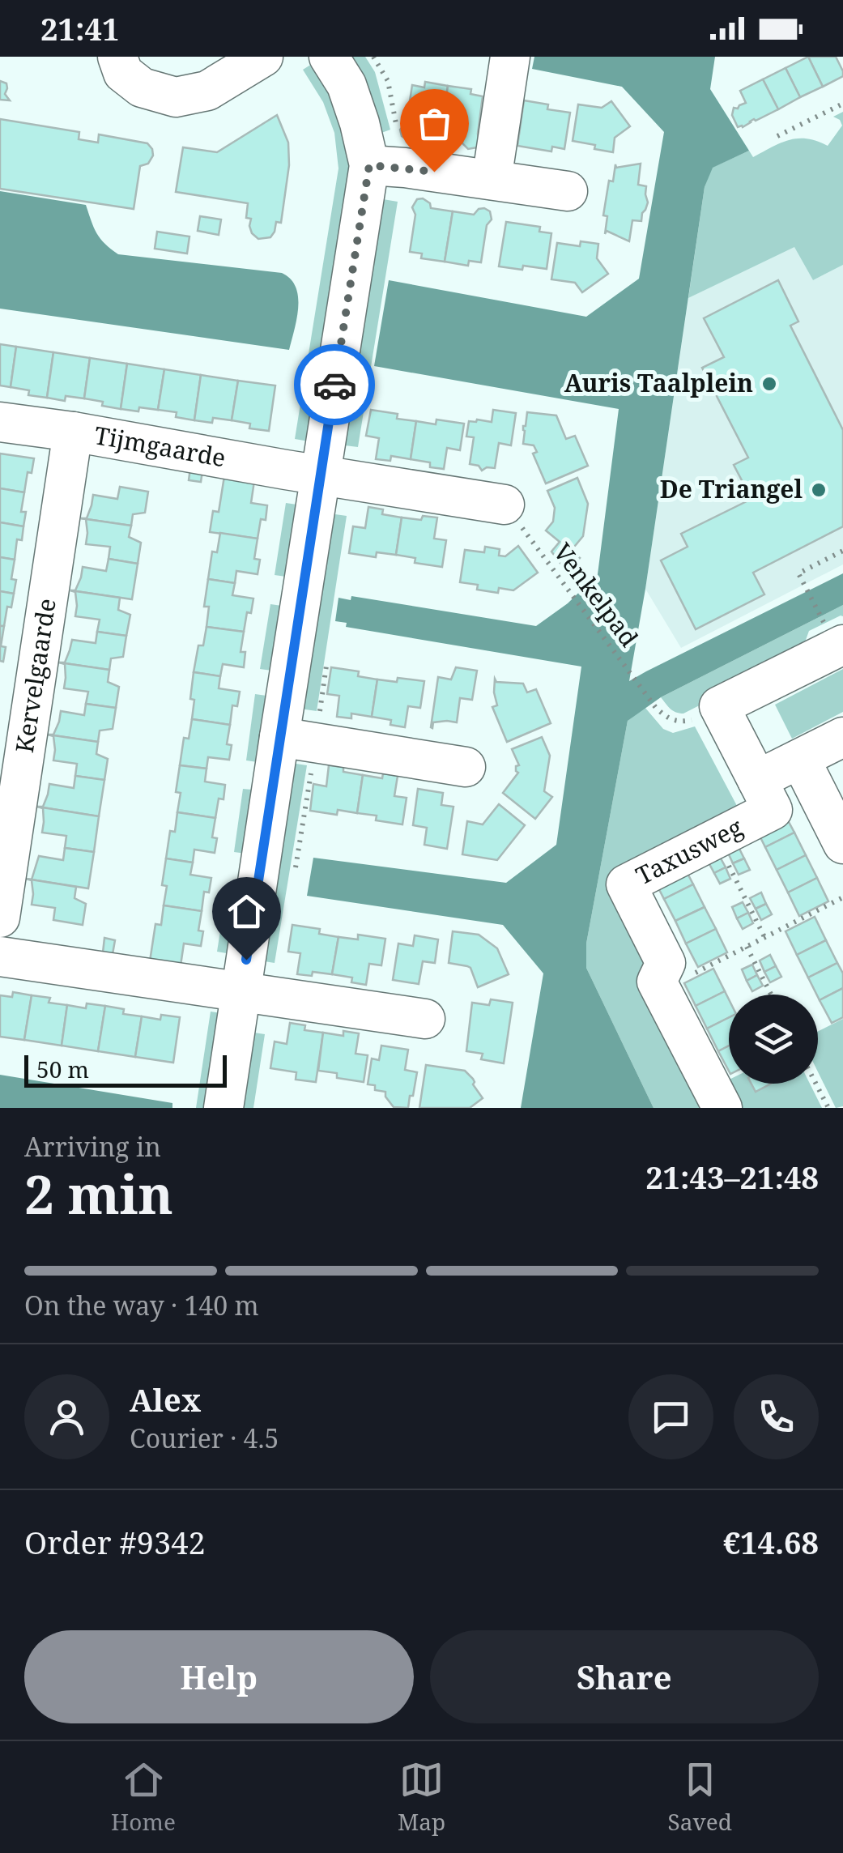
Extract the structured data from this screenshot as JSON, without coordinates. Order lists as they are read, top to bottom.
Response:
{
  "streets": {
    "street": ["Tijmgaarde", "Kervelgaarde", "Taxusweg"],
    "path": ["Venkelpad"]
  },
  "crossings": [
    ["Tijmgaarde", "Venkelpad"],
    ["Tijmgaarde", "Kervelgaarde"]
  ],
  "places": ["Auris Taalplein", "De Triangel"],
  "scale_bar": "50 m",
  "page": {
    "status": "21:41",
    "scale": "50 m",
    "heading": ["2 min", "Arriving in", "21:43–21:48"],
    "panel": [
      "Alex",
      "Courier · 4.5",
      "Order #9342",
      "€14.68"
    ],
    "bar": "On the way · 140 m",
    "buttons": ["Help", "Share"],
    "tabs": ["Home", "Map", "Saved"]
  }
}
